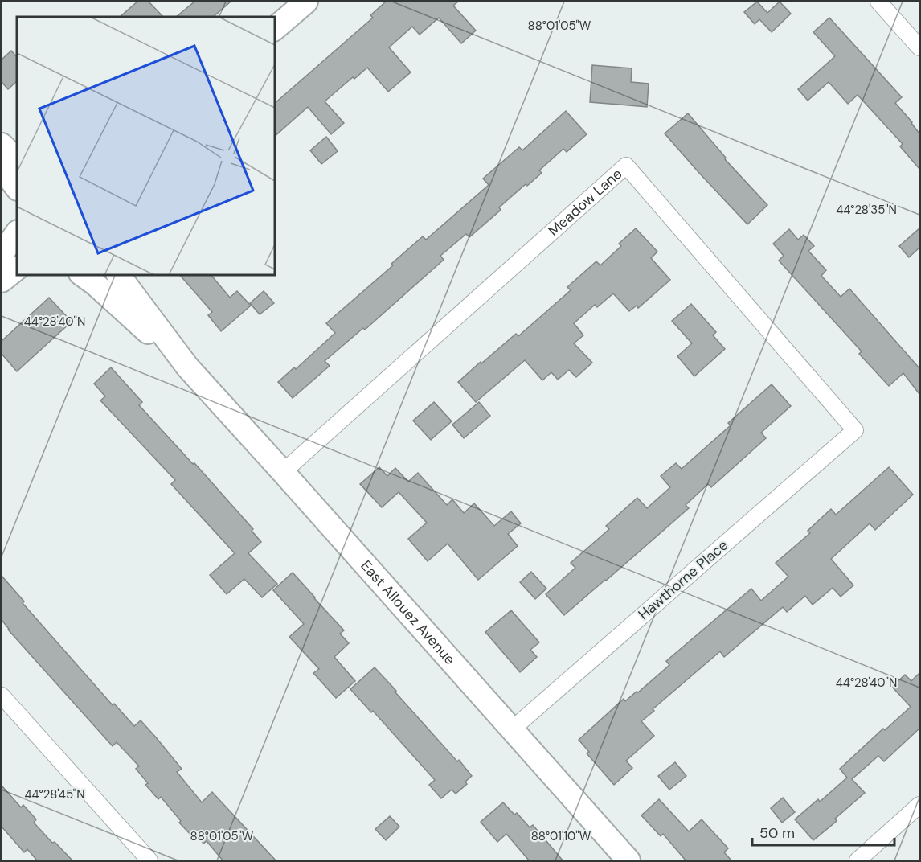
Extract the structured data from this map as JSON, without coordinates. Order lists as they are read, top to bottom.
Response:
{
  "streets": {
    "street": ["Meadow Lane", "Hawthorne Place", "East Allouez Avenue"]
  },
  "crossings": [
    ["Meadow Lane", "Hawthorne Place"],
    ["Meadow Lane", "East Allouez Avenue"],
    ["Hawthorne Place", "East Allouez Avenue"]
  ],
  "scale_bar": "50 m",
  "coordinates": [
    "88°01'05\"W",
    "44°28'35\"N",
    "44°28'40\"N",
    "44°28'45\"N",
    "88°01'10\"W"
  ]
}
